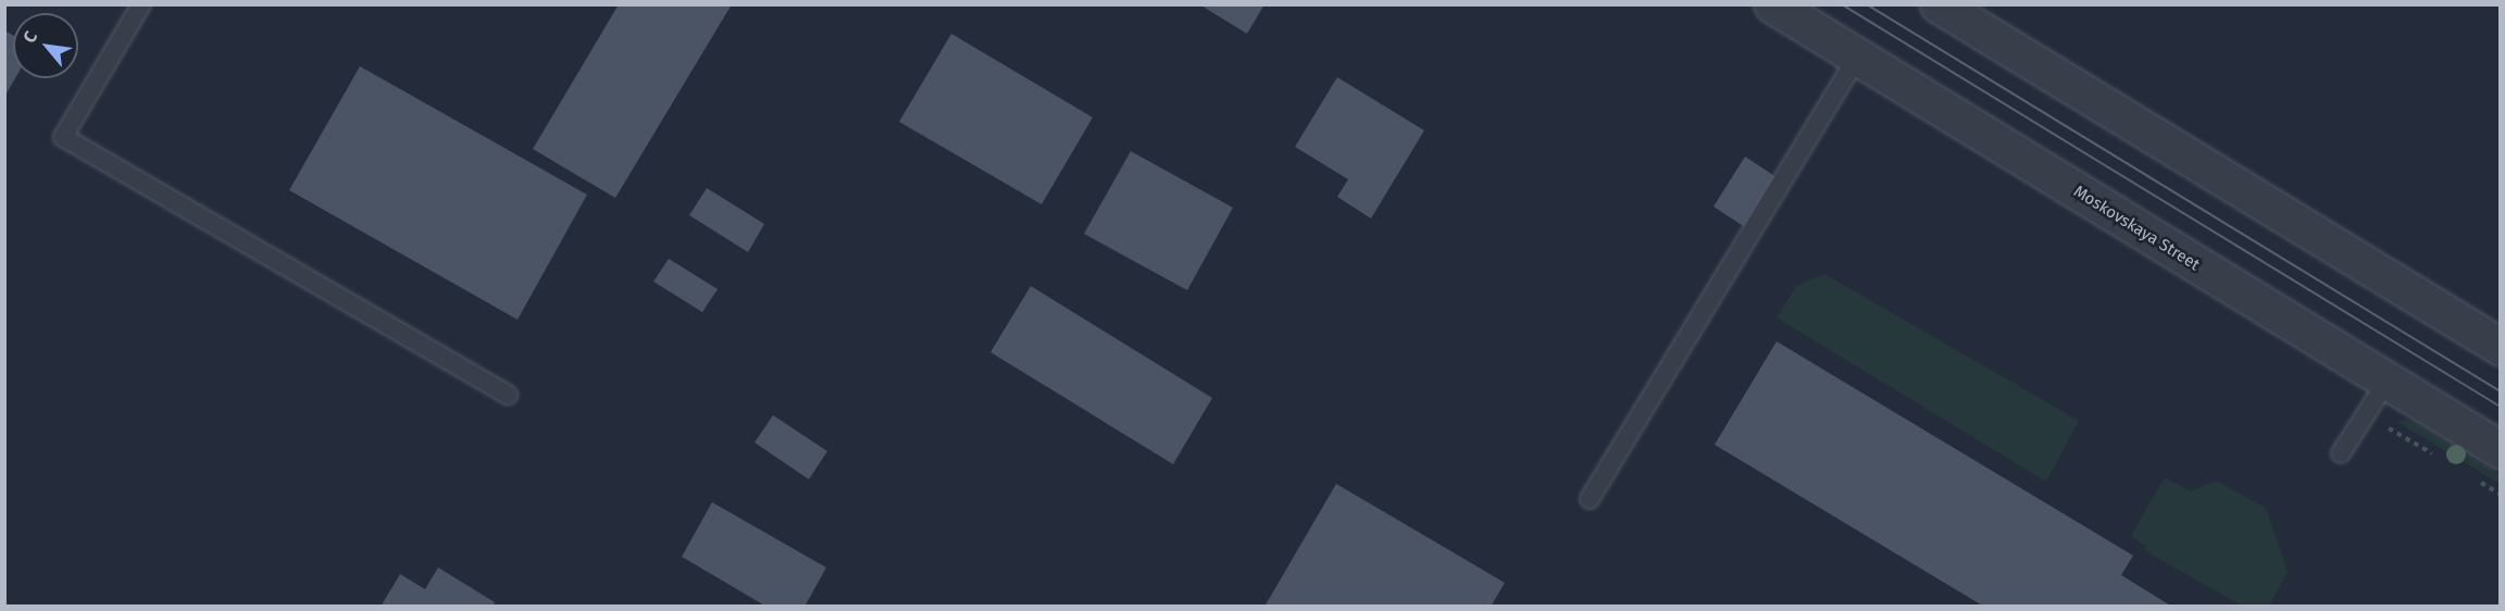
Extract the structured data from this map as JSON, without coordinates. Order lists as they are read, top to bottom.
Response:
{
  "streets": {
    "street": ["Moskovskaya Street"]
  },
  "north": "top left"
}
